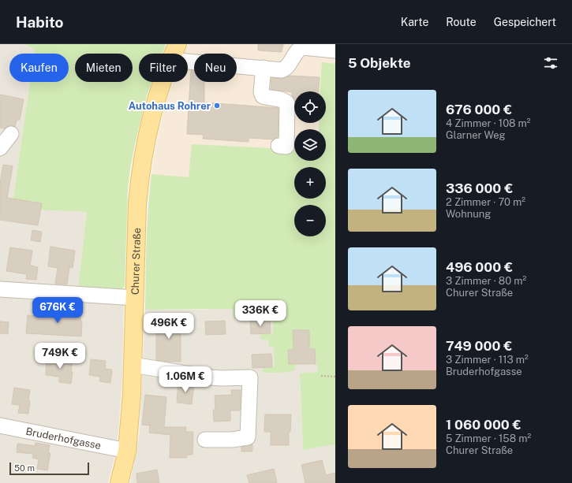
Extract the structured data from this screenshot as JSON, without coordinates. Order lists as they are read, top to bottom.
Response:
{
  "streets": {
    "main road": ["Churer Straße"],
    "street": ["Bruderhofgasse"]
  },
  "crossings": [
    ["Churer Straße", "Bruderhofgasse"]
  ],
  "places": ["Autohaus Rohrer"],
  "scale_bar": "50 m",
  "page": {
    "header": "Habito",
    "nav": ["Karte", "Route", "Gespeichert"],
    "heading": "5 Objekte",
    "chip": [
      "Kaufen",
      "Mieten",
      "Filter",
      "Neu"
    ],
    "list": [
      {
        "name": "676 000 €",
        "note": "4 Zimmer · 108 m² · Glarner Weg"
      },
      {
        "name": "336 000 €",
        "note": "2 Zimmer · 70 m² · Wohnung"
      },
      {
        "name": "496 000 €",
        "note": "3 Zimmer · 80 m² · Churer Straße"
      },
      {
        "name": "749 000 €",
        "note": "3 Zimmer · 113 m² · Bruderhofgasse"
      },
      {
        "name": "1 060 000 €",
        "note": "5 Zimmer · 158 m² · Churer Straße"
      }
    ],
    "map_buttons": ["+", "−"],
    "price": [
      "676K €",
      "336K €",
      "496K €",
      "749K €",
      "1.06M €"
    ],
    "scale": "50 m"
  }
}
